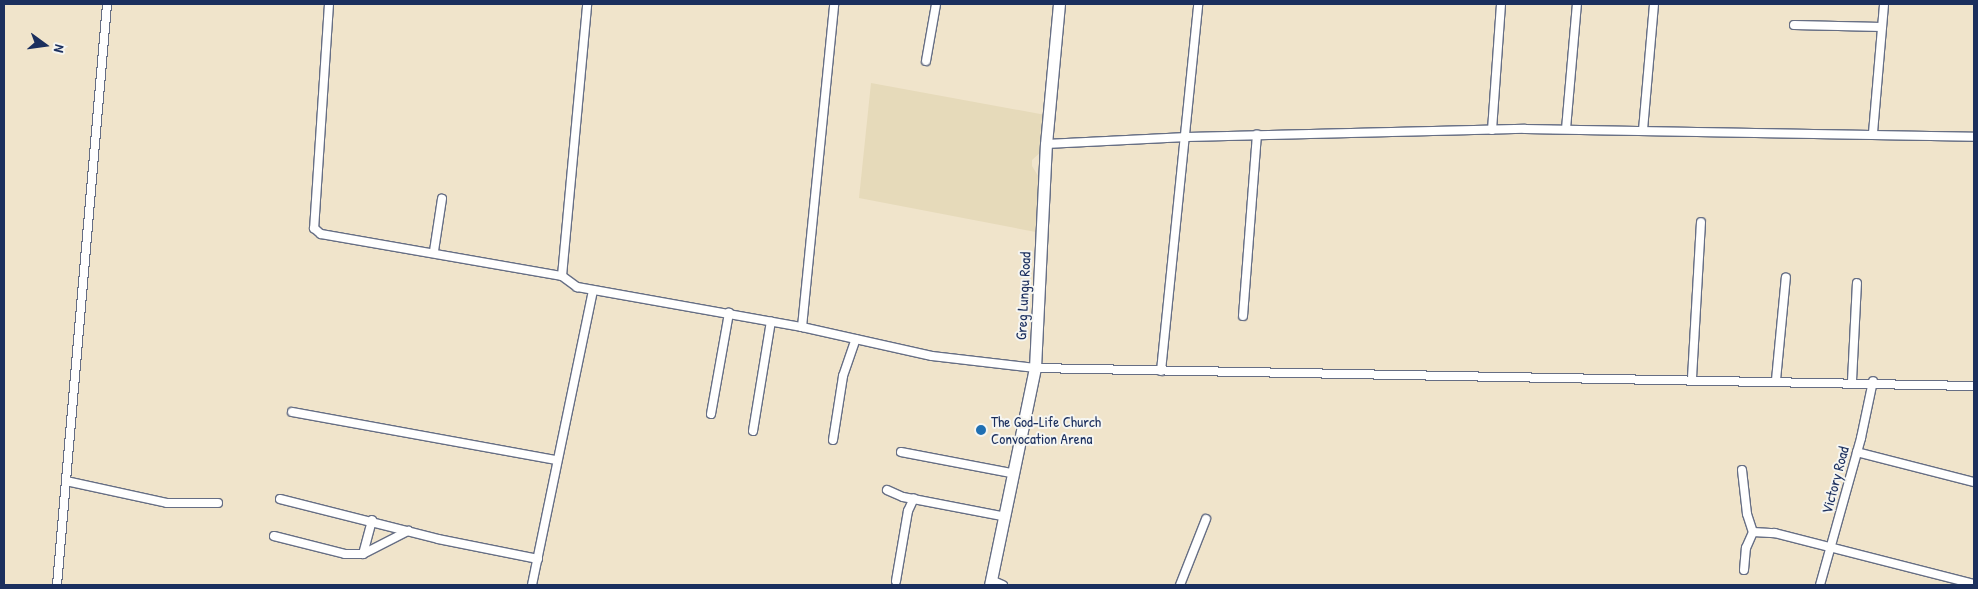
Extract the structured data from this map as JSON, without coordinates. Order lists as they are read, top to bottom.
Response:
{
  "streets": {
    "street": ["Greg Lungu Road", "Victory Road"]
  },
  "places": ["The God-Life Church Convocation Arena"],
  "north": "right"
}
